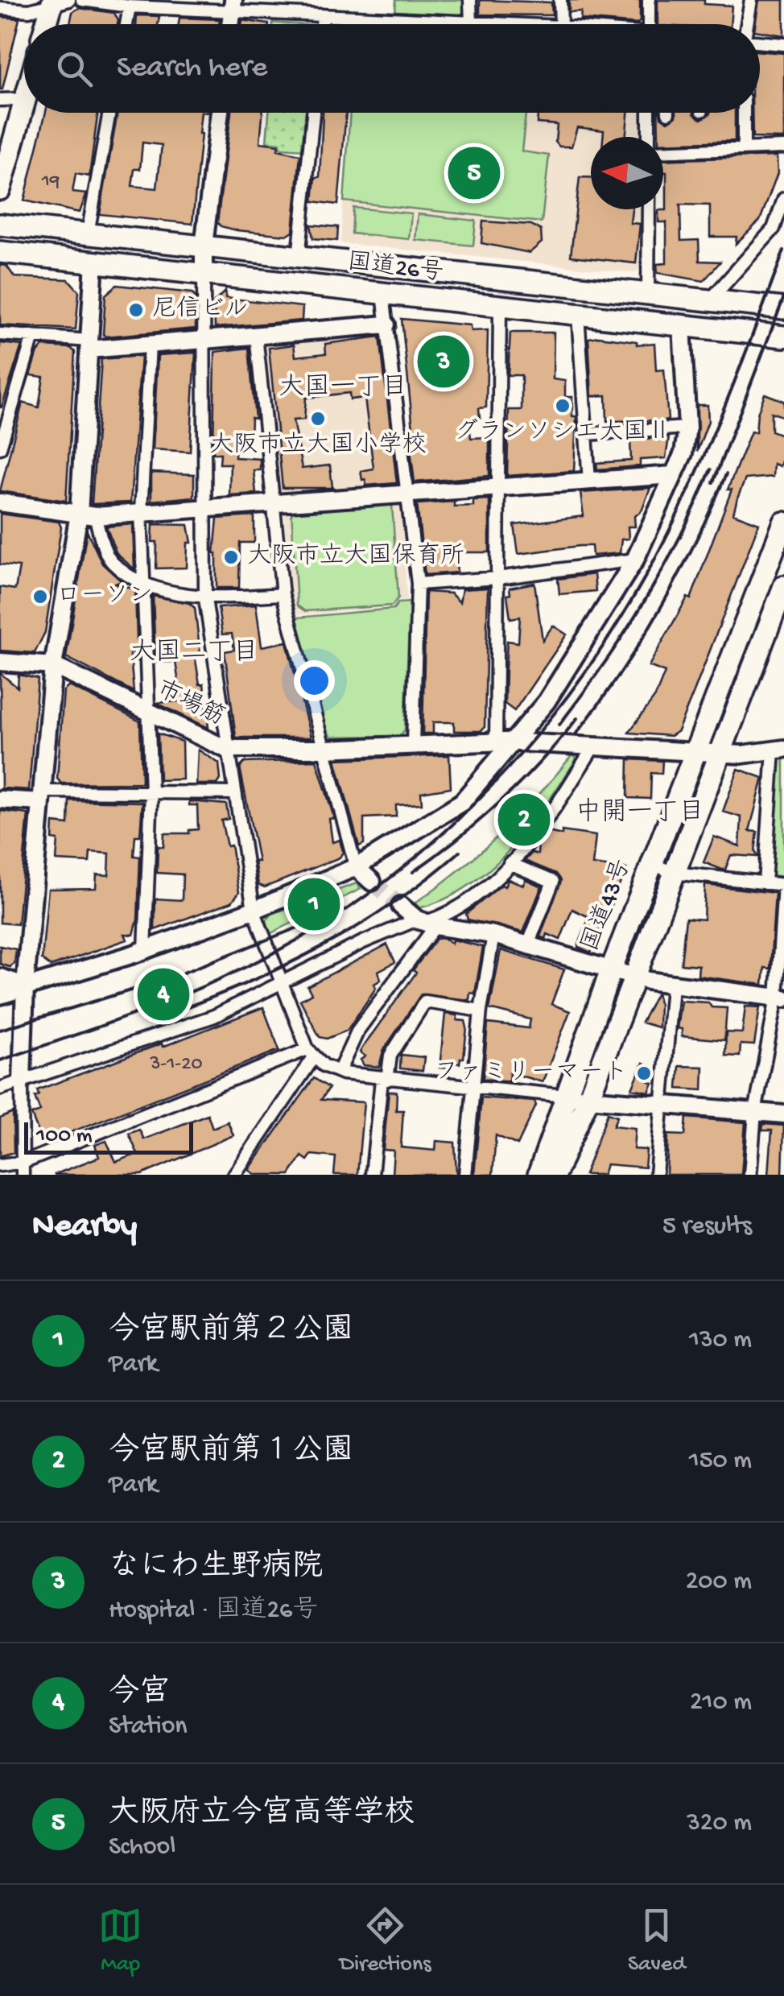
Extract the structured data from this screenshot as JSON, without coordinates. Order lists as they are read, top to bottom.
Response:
{
  "streets": {
    "highway": ["国道26号", "国道43号"],
    "street": ["市場筋"]
  },
  "crossings": [
    ["市場筋", "国道43号"]
  ],
  "districts": ["大国一丁目", "大国二丁目", "中開一丁目"],
  "places": [
    "尼信ビル",
    "グランソシエ大国Ⅱ",
    "大阪市立大国小学校",
    "大阪市立大国保育所",
    "ローソン",
    "ファミリーマート"
  ],
  "house_numbers": ["19", "3-1-20"],
  "scale_bar": "100 m",
  "north": "left",
  "page": {
    "search": "Search here",
    "pins": [
      "5",
      "3",
      "2",
      "1",
      "4"
    ],
    "scale": "100 m",
    "heading": ["Nearby", "5 results"],
    "list": [
      {
        "mark": "1",
        "name": "今宮駅前第２公園",
        "note": "Park",
        "value": "130 m"
      },
      {
        "mark": "2",
        "name": "今宮駅前第１公園",
        "note": "Park",
        "value": "150 m"
      },
      {
        "mark": "3",
        "name": "なにわ生野病院",
        "note": "Hospital · 国道26号",
        "value": "200 m"
      },
      {
        "mark": "4",
        "name": "今宮",
        "note": "Station",
        "value": "210 m"
      },
      {
        "mark": "5",
        "name": "大阪府立今宮高等学校",
        "note": "School",
        "value": "320 m"
      }
    ],
    "nav": ["Map", "Directions", "Saved"]
  }
}
